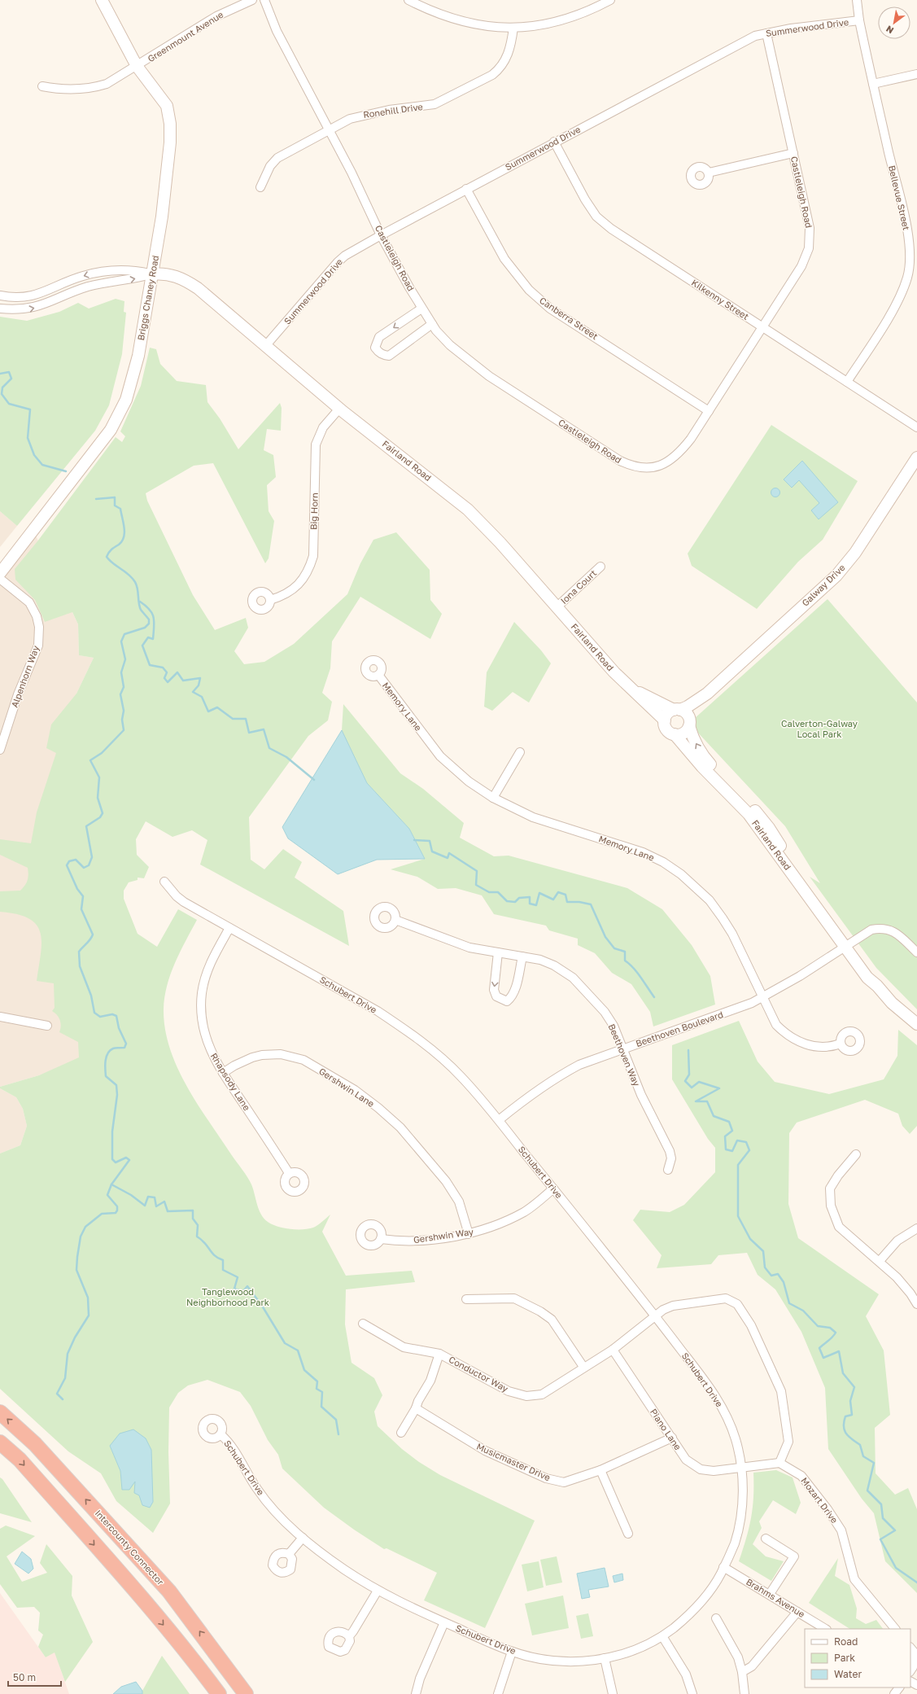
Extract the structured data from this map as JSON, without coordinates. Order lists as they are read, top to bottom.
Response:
{
  "streets": {
    "highway": ["Intercounty Connector"],
    "main road": ["Briggs Chaney Road", "Fairland Road", "Galway Drive"],
    "street": [
      "Summerwood Drive",
      "Greenmount Avenue",
      "Ronehill Drive",
      "Castleleigh Road",
      "Bellevue Street",
      "Kilkenny Street",
      "Canberra Street",
      "Big Horn",
      "Iona Court",
      "Alpenhorn Way",
      "Memory Lane",
      "Schubert Drive",
      "Beethoven Boulevard",
      "Beethoven Way",
      "Rhapsody Lane",
      "Gershwin Lane",
      "Gershwin Way",
      "Conductor Way",
      "Piano Lane",
      "Musicmaster Drive",
      "Mozart Drive",
      "Brahms Avenue"
    ]
  },
  "crossings": [
    ["Summerwood Drive", "Castleleigh Road"],
    ["Summerwood Drive", "Bellevue Street"],
    ["Summerwood Drive", "Kilkenny Street"],
    ["Summerwood Drive", "Canberra Street"],
    ["Summerwood Drive", "Fairland Road"],
    ["Greenmount Avenue", "Briggs Chaney Road"],
    ["Ronehill Drive", "Castleleigh Road"],
    ["Castleleigh Road", "Kilkenny Street"],
    ["Castleleigh Road", "Canberra Street"],
    ["Bellevue Street", "Kilkenny Street"],
    ["Briggs Chaney Road", "Fairland Road"],
    ["Fairland Road", "Big Horn"],
    ["Fairland Road", "Galway Drive"],
    ["Fairland Road", "Iona Court"],
    ["Fairland Road", "Beethoven Boulevard"],
    ["Memory Lane", "Beethoven Boulevard"],
    ["Schubert Drive", "Beethoven Boulevard"],
    ["Schubert Drive", "Rhapsody Lane"],
    ["Schubert Drive", "Gershwin Way"],
    ["Schubert Drive", "Conductor Way"],
    ["Schubert Drive", "Piano Lane"],
    ["Schubert Drive", "Brahms Avenue"],
    ["Beethoven Boulevard", "Beethoven Way"],
    ["Rhapsody Lane", "Gershwin Lane"],
    ["Gershwin Lane", "Gershwin Way"],
    ["Conductor Way", "Piano Lane"],
    ["Conductor Way", "Mozart Drive"],
    ["Piano Lane", "Musicmaster Drive"]
  ],
  "parks": ["Calverton-Galway Local Park", "Tanglewood Neighborhood Park"],
  "legend": ["Road", "Park", "Water"],
  "scale_bar": "50 m",
  "north": "bottom left"
}
